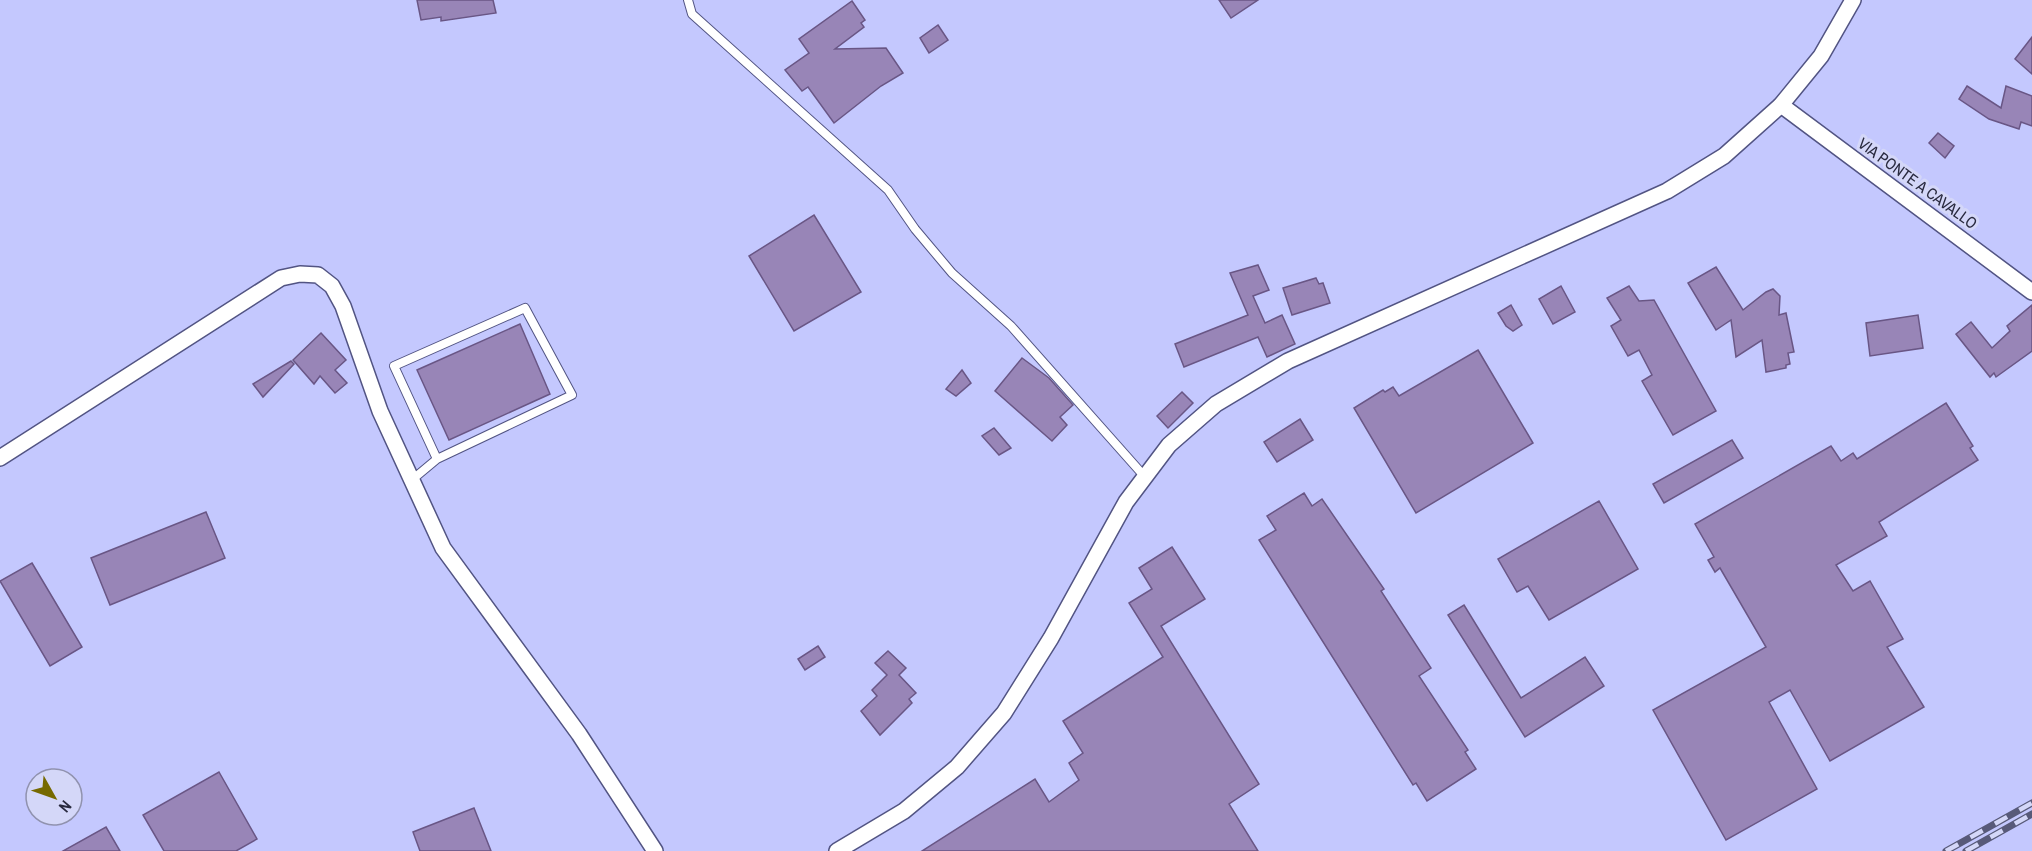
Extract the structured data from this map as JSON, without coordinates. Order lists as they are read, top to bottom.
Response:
{
  "streets": {
    "street": ["VIA PONTE A CAVALLO"]
  },
  "north": "bottom right"
}
